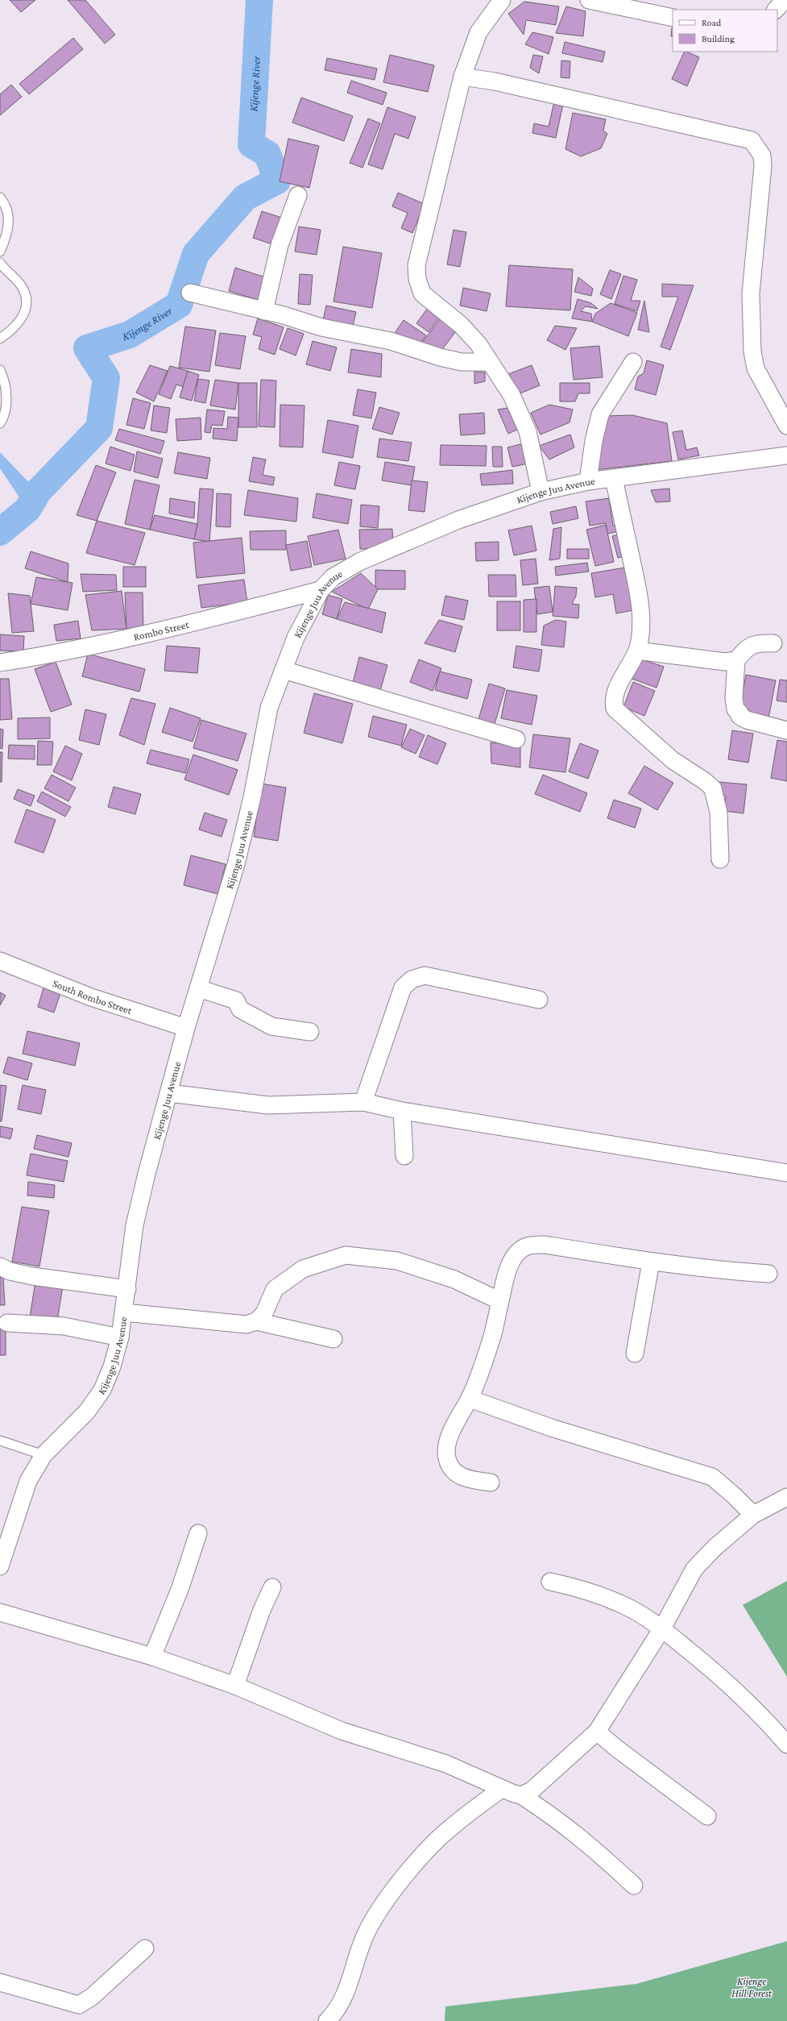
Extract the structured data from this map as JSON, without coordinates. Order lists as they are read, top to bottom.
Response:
{
  "streets": {
    "street": ["Kijenge Juu Avenue", "Rombo Street", "South Rombo Street"]
  },
  "crossings": [
    ["Kijenge Juu Avenue", "Rombo Street"],
    ["Kijenge Juu Avenue", "South Rombo Street"]
  ],
  "water": ["Kijenge River"],
  "parks": ["Kijenge Hill Forest"],
  "legend": ["Road", "Building"]
}
